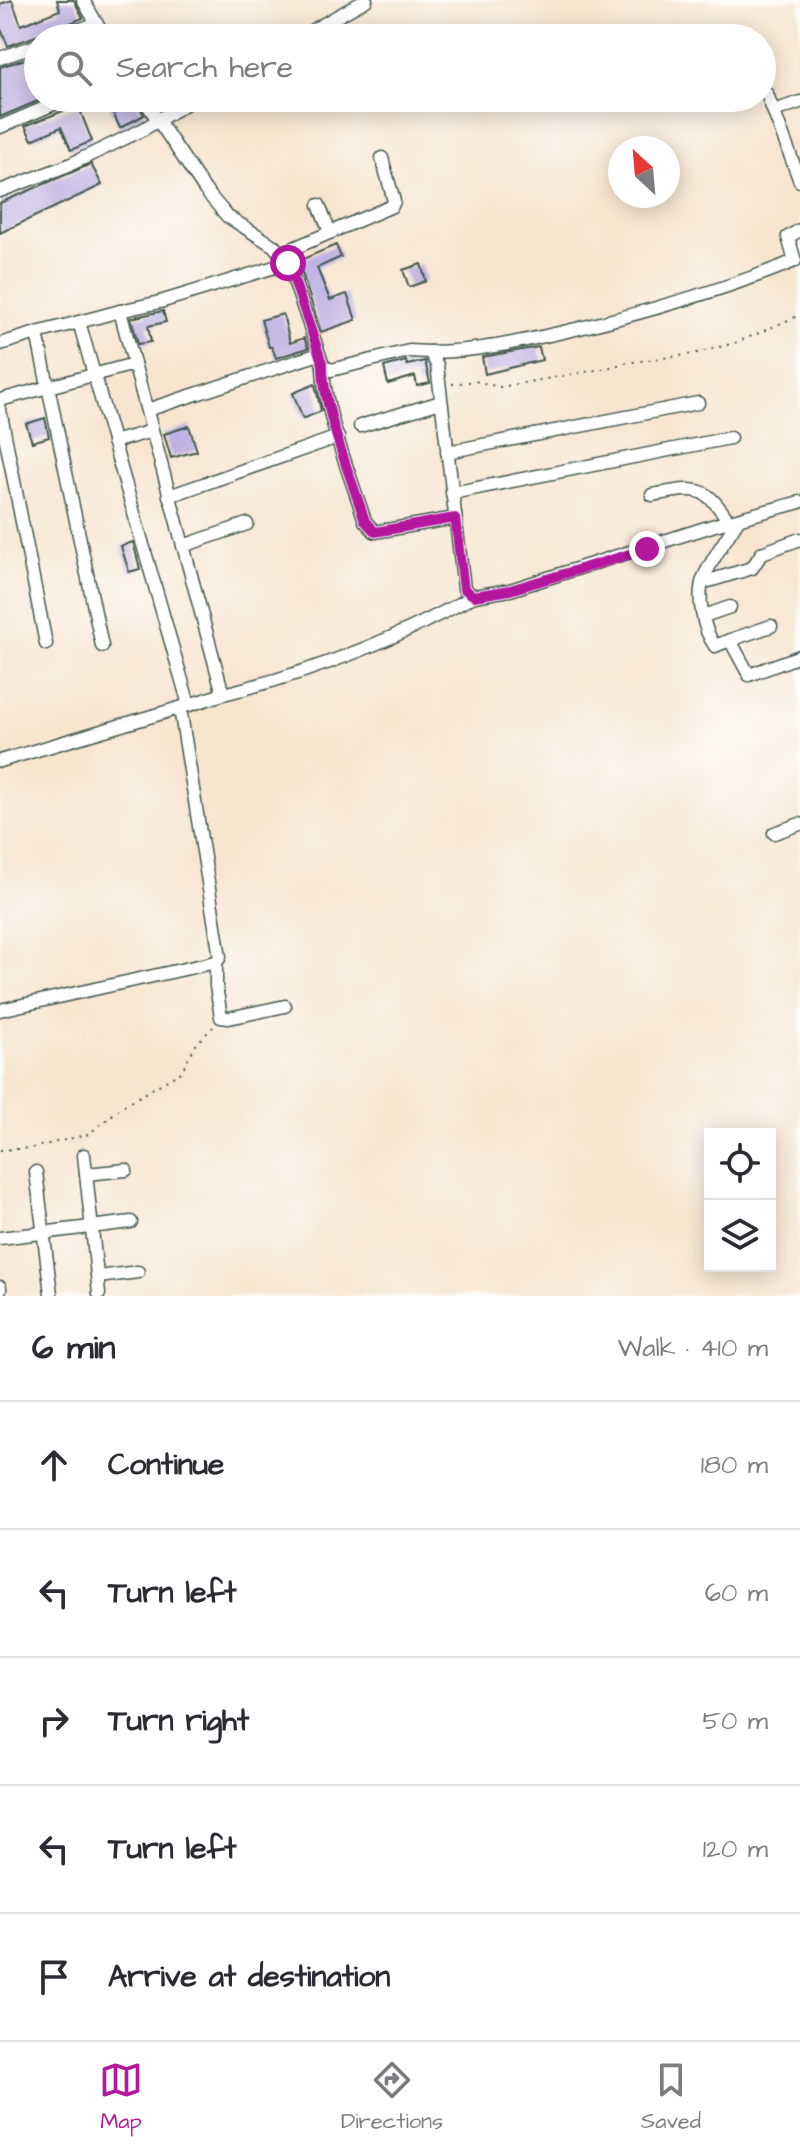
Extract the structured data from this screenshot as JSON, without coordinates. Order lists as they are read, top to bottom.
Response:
{
  "north": "top left",
  "page": {
    "search": "Search here",
    "heading": ["6 min", "Walk · 410 m"],
    "list": [
      ["Continue", "180 m"],
      ["Turn left", "60 m"],
      ["Turn right", "50 m"],
      ["Turn left", "120 m"],
      "Arrive at destination"
    ],
    "nav": ["Map", "Directions", "Saved"]
  }
}
